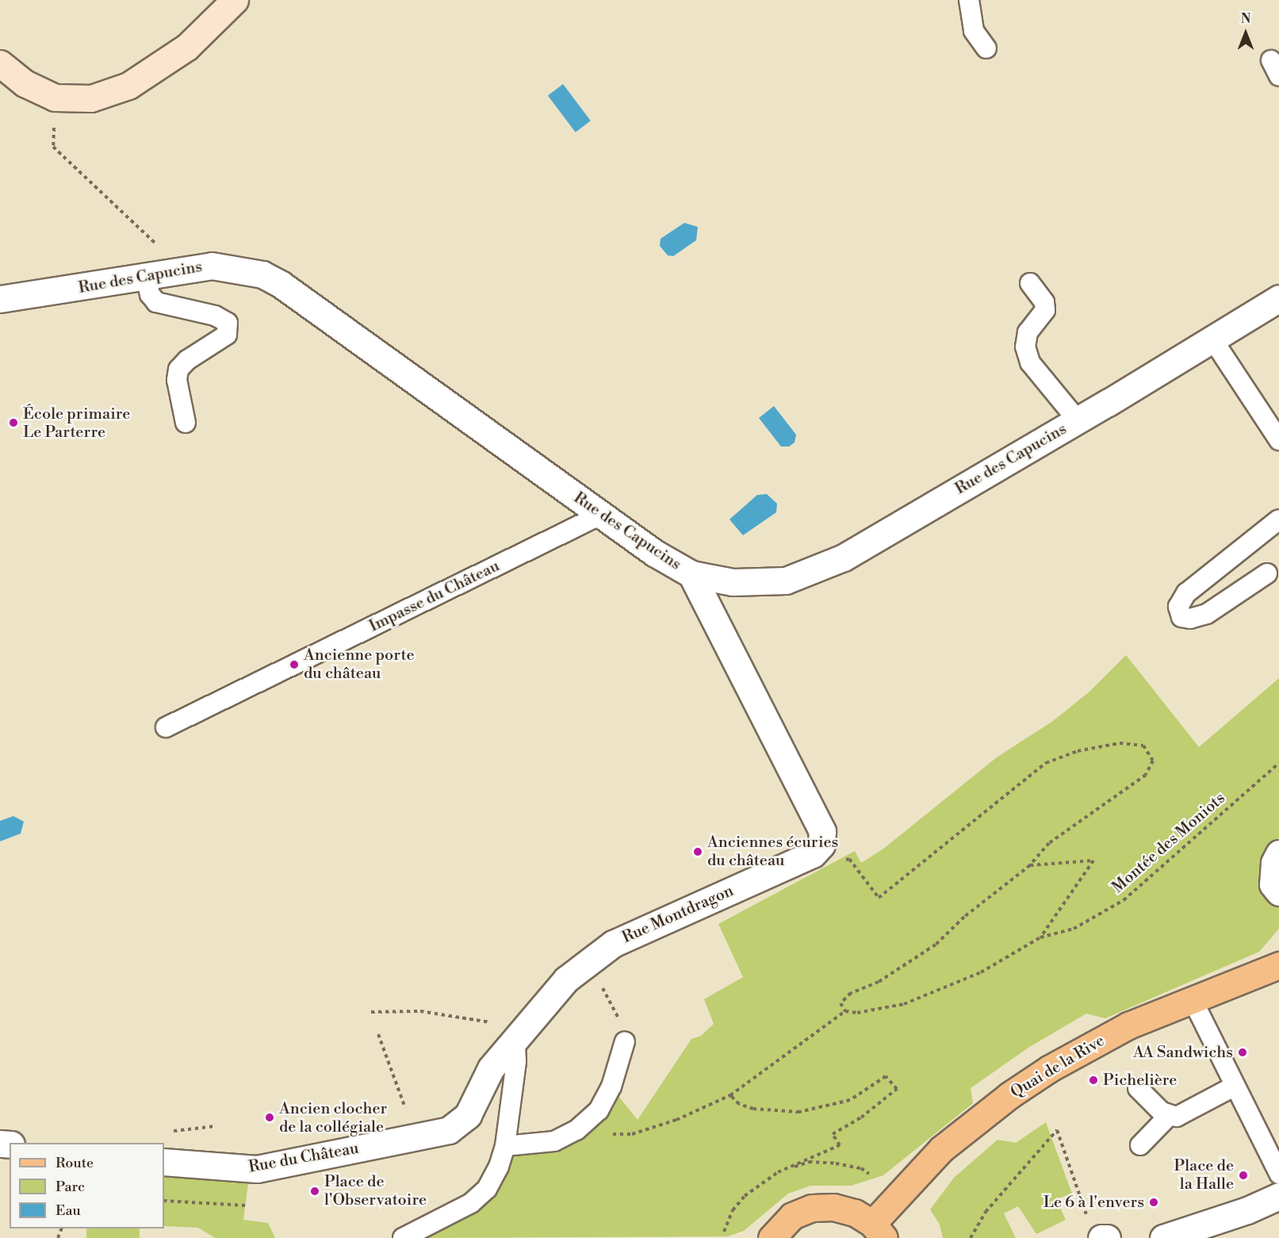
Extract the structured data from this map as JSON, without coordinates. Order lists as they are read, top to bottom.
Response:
{
  "streets": {
    "main road": ["Quai de la Rive"],
    "street": ["Rue des Capucins", "Rue Montdragon", "Rue du Château"],
    "lane": ["Impasse du Château"],
    "path": ["Montée des Moniots"]
  },
  "crossings": [
    ["Rue des Capucins", "Impasse du Château"],
    ["Rue des Capucins", "Rue Montdragon"],
    ["Rue Montdragon", "Rue du Château"]
  ],
  "places": [
    "École primaire Le Parterre",
    "Ancienne porte du château",
    "Anciennes écuries du château",
    "AA Sandwichs",
    "Pichelière",
    "Ancien clocher de la collégiale",
    "Place de la Halle",
    "Place de l'Observatoire",
    "Le 6 à l'envers"
  ],
  "legend": ["Route", "Parc", "Eau"],
  "north": "top"
}
